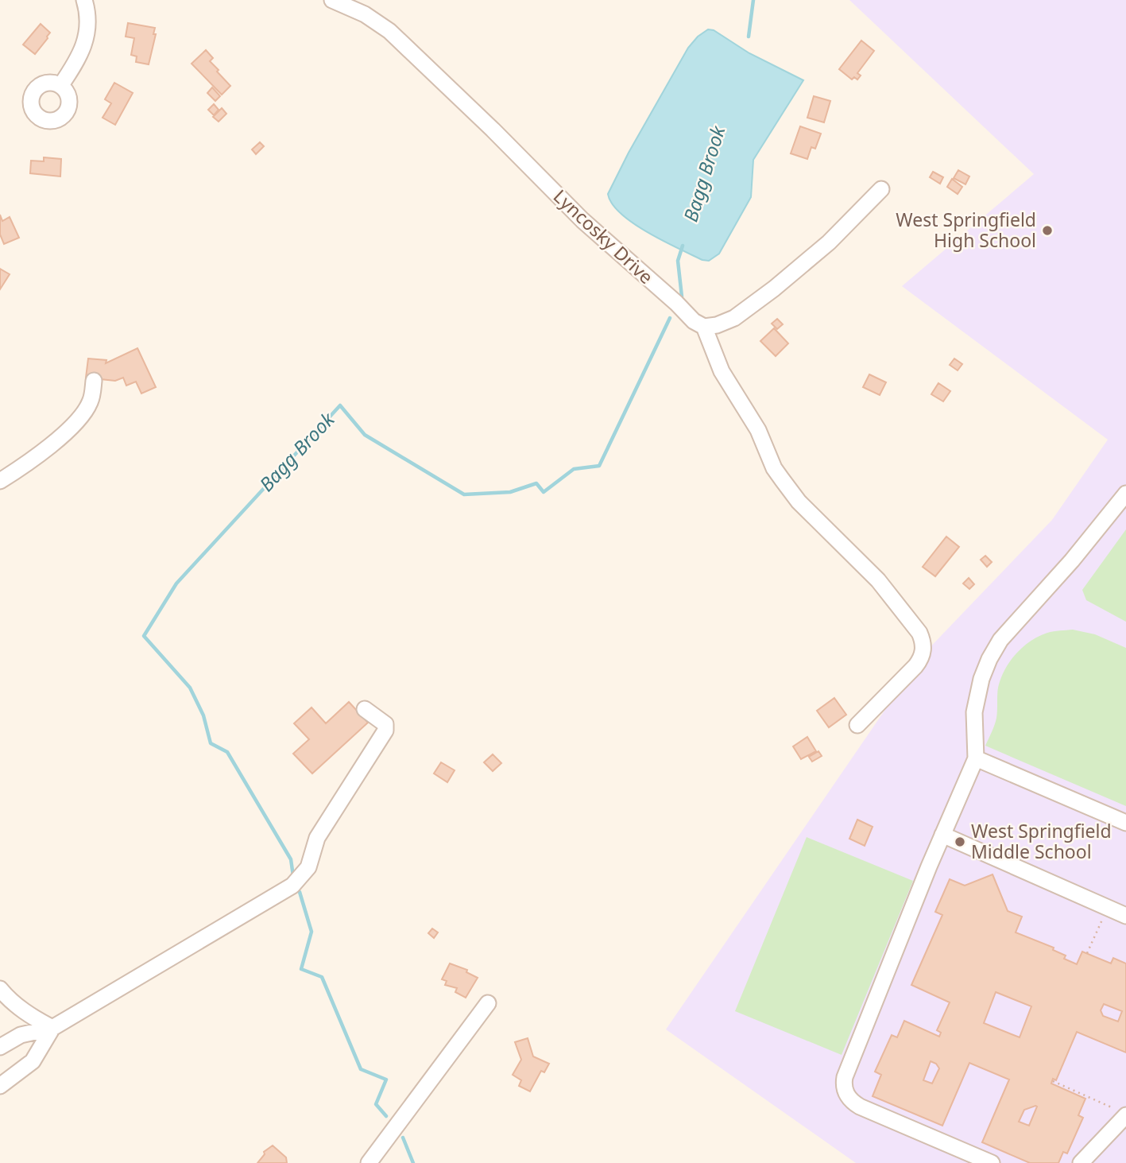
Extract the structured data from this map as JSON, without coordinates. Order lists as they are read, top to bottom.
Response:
{
  "streets": {
    "street": ["Lyncosky Drive"]
  },
  "water": ["Bagg Brook"],
  "places": ["West Springfield High School", "West Springfield Middle School"]
}
